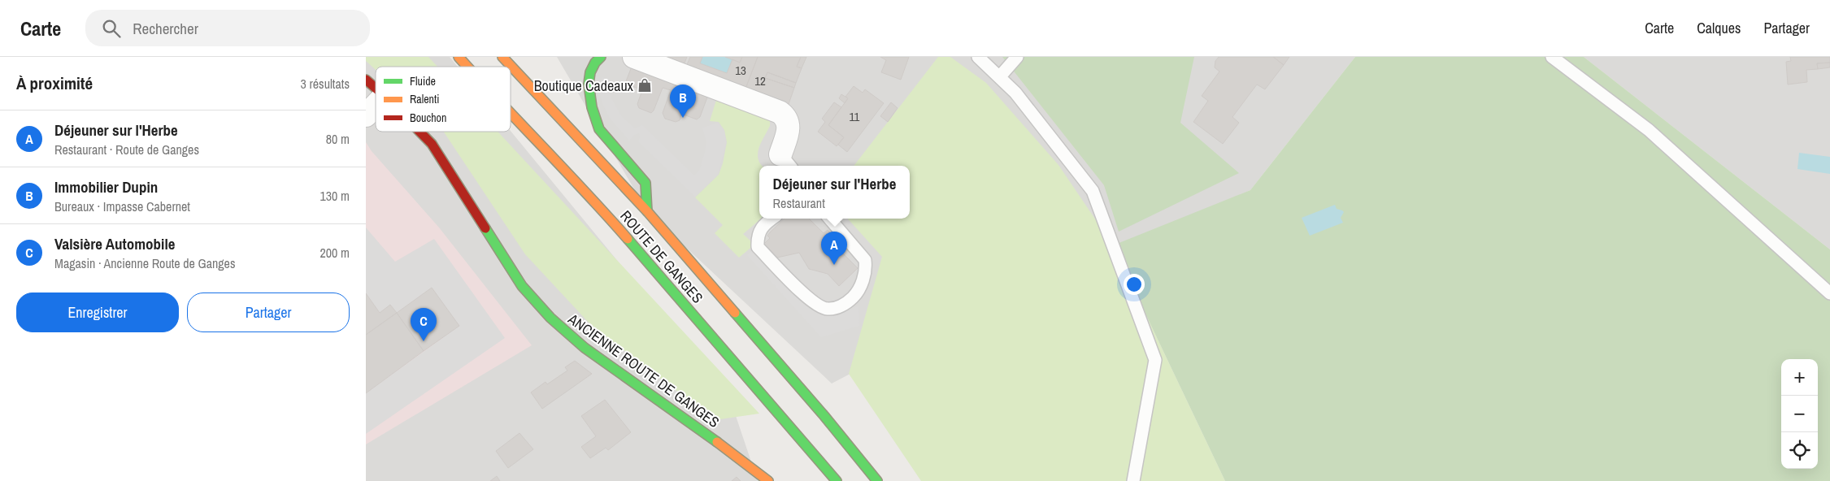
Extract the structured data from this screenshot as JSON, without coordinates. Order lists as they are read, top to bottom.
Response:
{
  "streets": {
    "main road": ["ROUTE DE GANGES", "ANCIENNE ROUTE DE GANGES"]
  },
  "places": {
    "shop": ["Boutique Cadeaux"]
  },
  "house_numbers": ["13", "12", "11"],
  "legend": ["Fluide", "Ralenti", "Bouchon"],
  "page": {
    "header": "Carte",
    "search": "Rechercher",
    "nav": ["Carte", "Calques", "Partager"],
    "heading": ["À proximité", "3 résultats"],
    "pins": ["B", "A", "C"],
    "list": [
      {
        "mark": "A",
        "name": "Déjeuner sur l'Herbe",
        "note": "Restaurant · Route de Ganges",
        "value": "80 m"
      },
      {
        "mark": "B",
        "name": "Immobilier Dupin",
        "note": "Bureaux · Impasse Cabernet",
        "value": "130 m"
      },
      {
        "mark": "C",
        "name": "Valsière Automobile",
        "note": "Magasin · Ancienne Route de Ganges",
        "value": "200 m"
      }
    ],
    "popup": ["Déjeuner sur l'Herbe", "Restaurant"],
    "buttons": ["Enregistrer", "Partager"],
    "map_buttons": ["+", "−"]
  }
}
